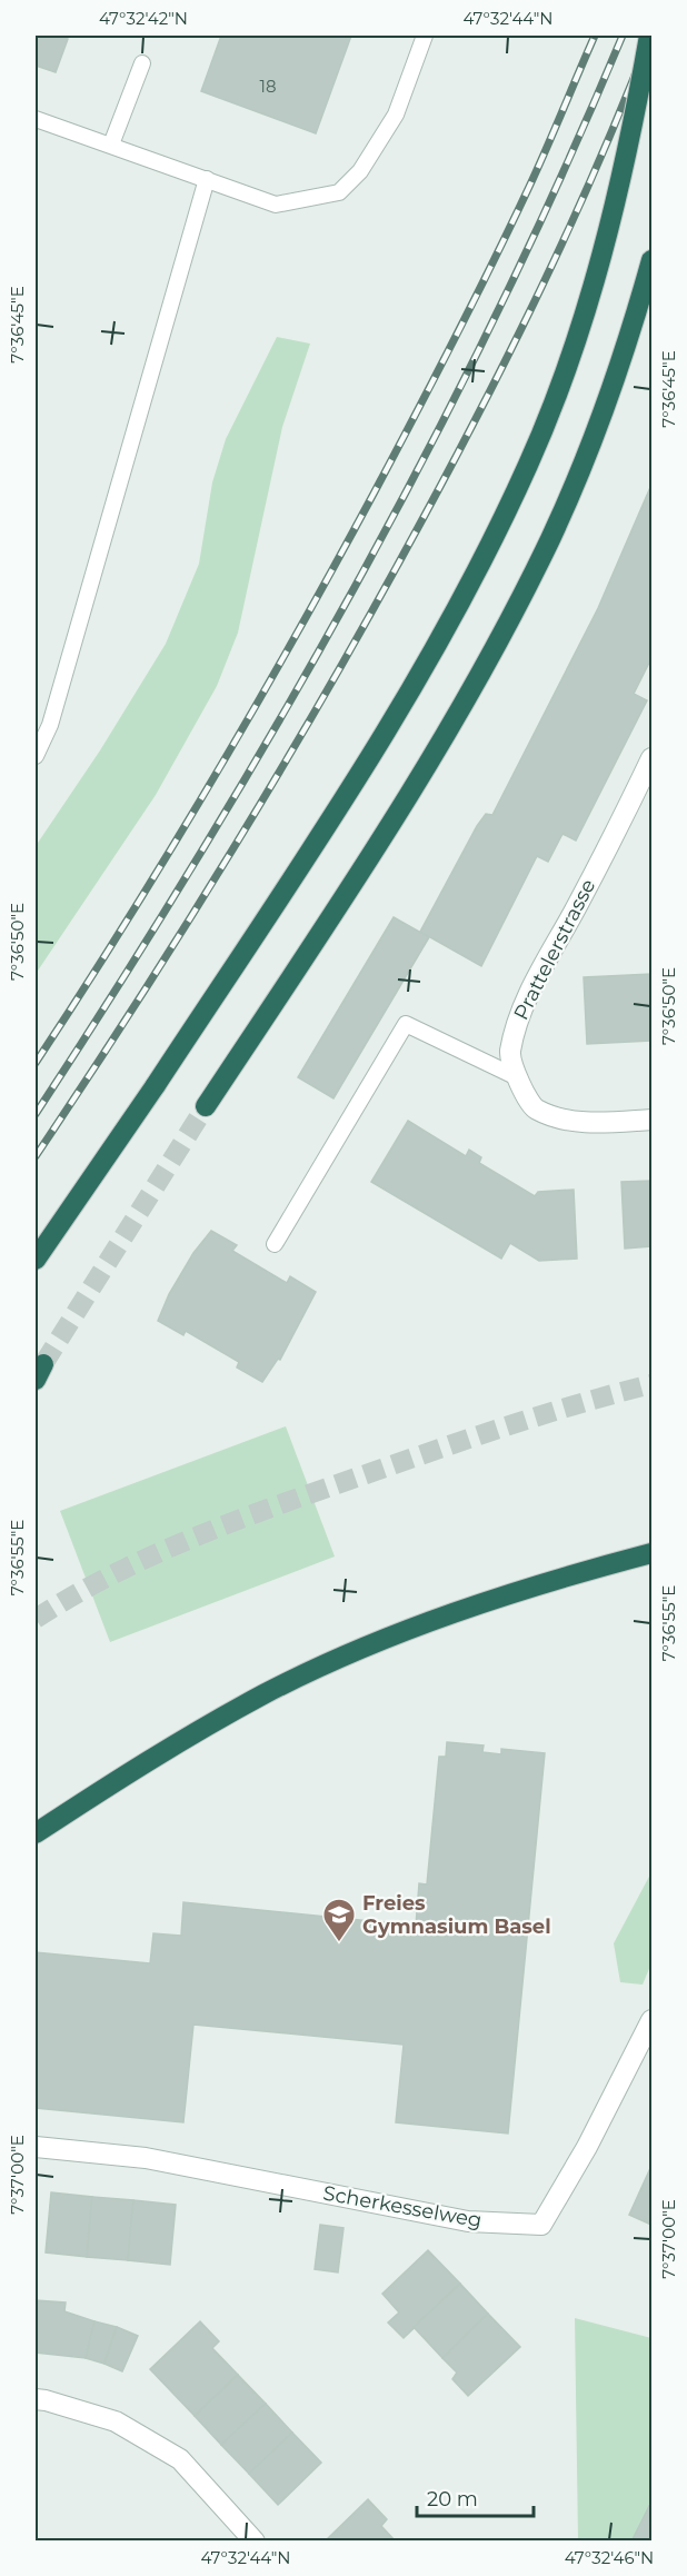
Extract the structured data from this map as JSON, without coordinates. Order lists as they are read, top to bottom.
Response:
{
  "streets": {
    "street": ["Prattelerstrasse", "Scherkesselweg"]
  },
  "places": {
    "school or university": ["Freies Gymnasium Basel"]
  },
  "house_numbers": ["18"],
  "scale_bar": "20 m",
  "coordinates": [
    "47°32'42\"N",
    "47°32'44\"N",
    "7°36'45\"E",
    "7°36'50\"E",
    "7°36'55\"E",
    "7°37'00\"E",
    "47°32'46\"N"
  ]
}
